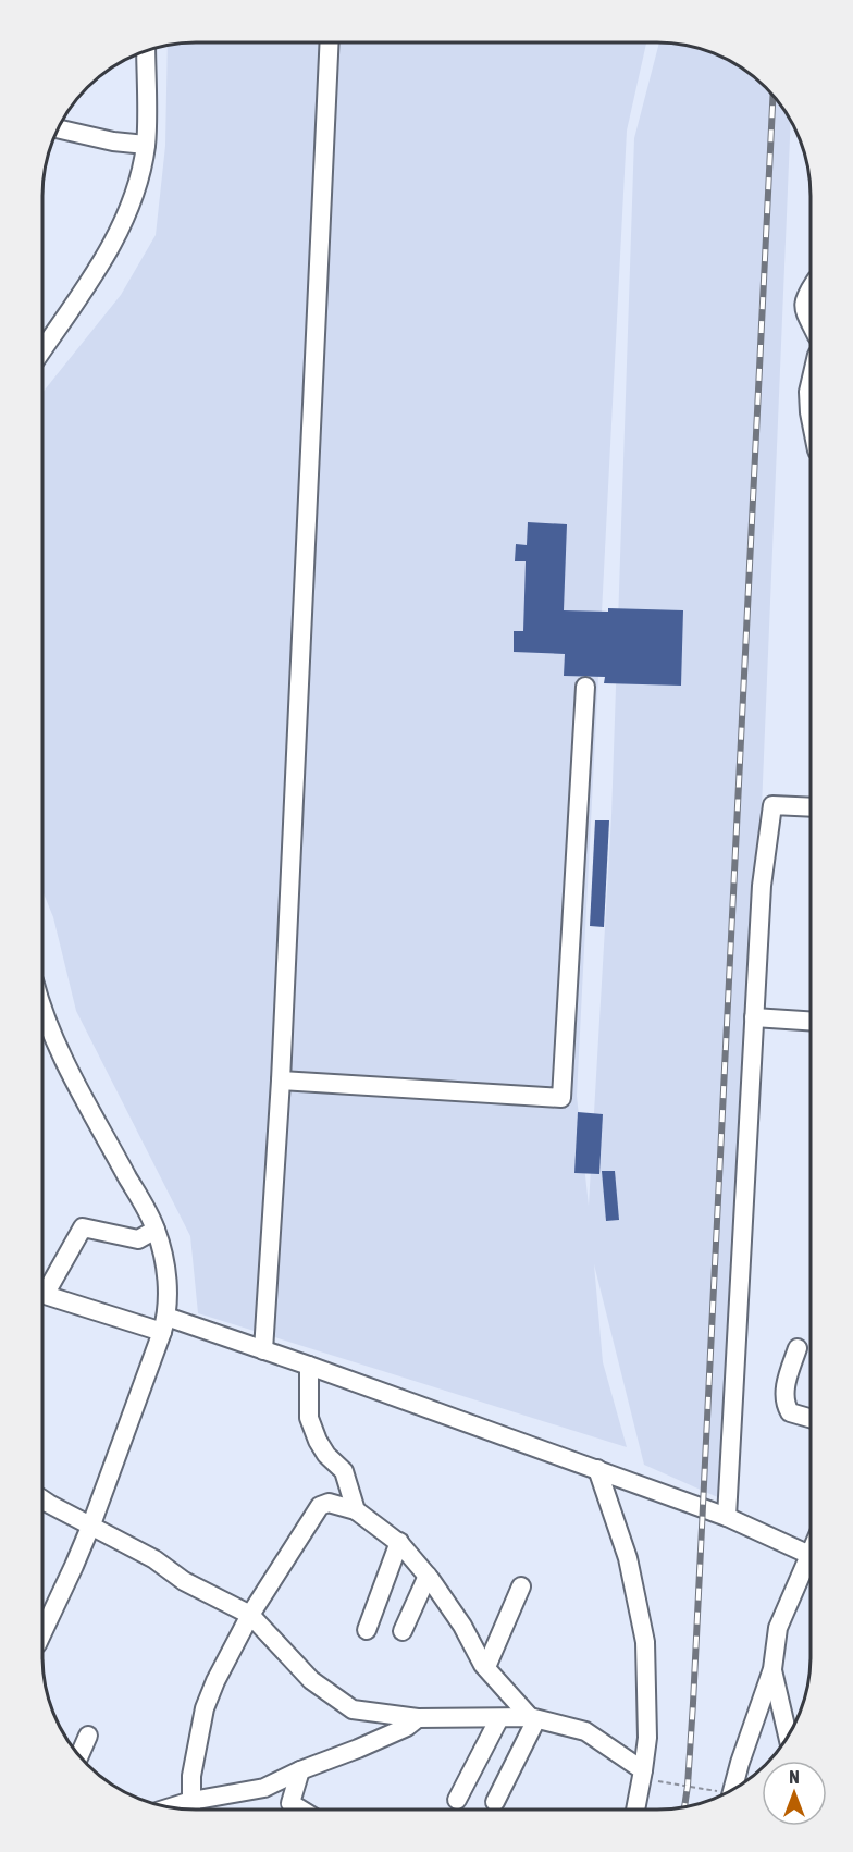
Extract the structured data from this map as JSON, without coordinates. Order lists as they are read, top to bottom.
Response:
{
  "north": "top"
}
